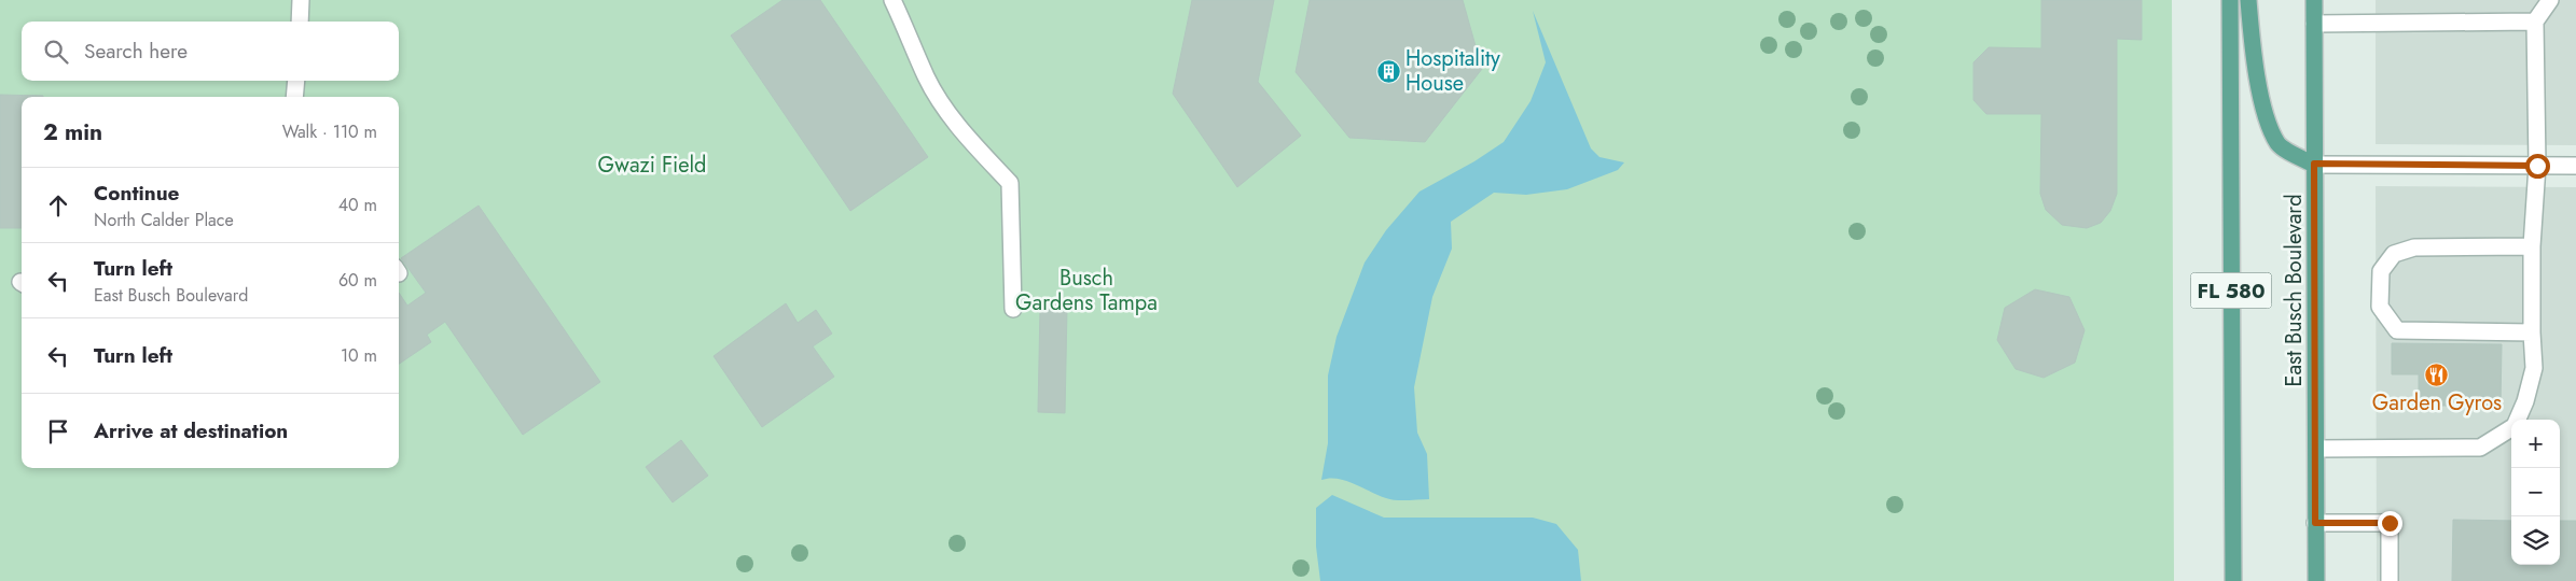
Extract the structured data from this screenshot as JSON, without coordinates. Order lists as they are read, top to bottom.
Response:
{
  "streets": {
    "main road": ["FL 580", "East Busch Boulevard"]
  },
  "parks": ["Gwazi Field", "Busch Gardens Tampa"],
  "places": {
    "building": ["Hospitality House"],
    "restaurant": ["Garden Gyros"]
  },
  "page": {
    "search": "Search here",
    "heading": ["2 min", "Walk · 110 m"],
    "list": [
      ["Continue", "North Calder Place", "40 m"],
      ["Turn left", "East Busch Boulevard", "60 m"],
      ["Turn left", "10 m"],
      "Arrive at destination"
    ],
    "map_buttons": ["+", "−"]
  }
}
